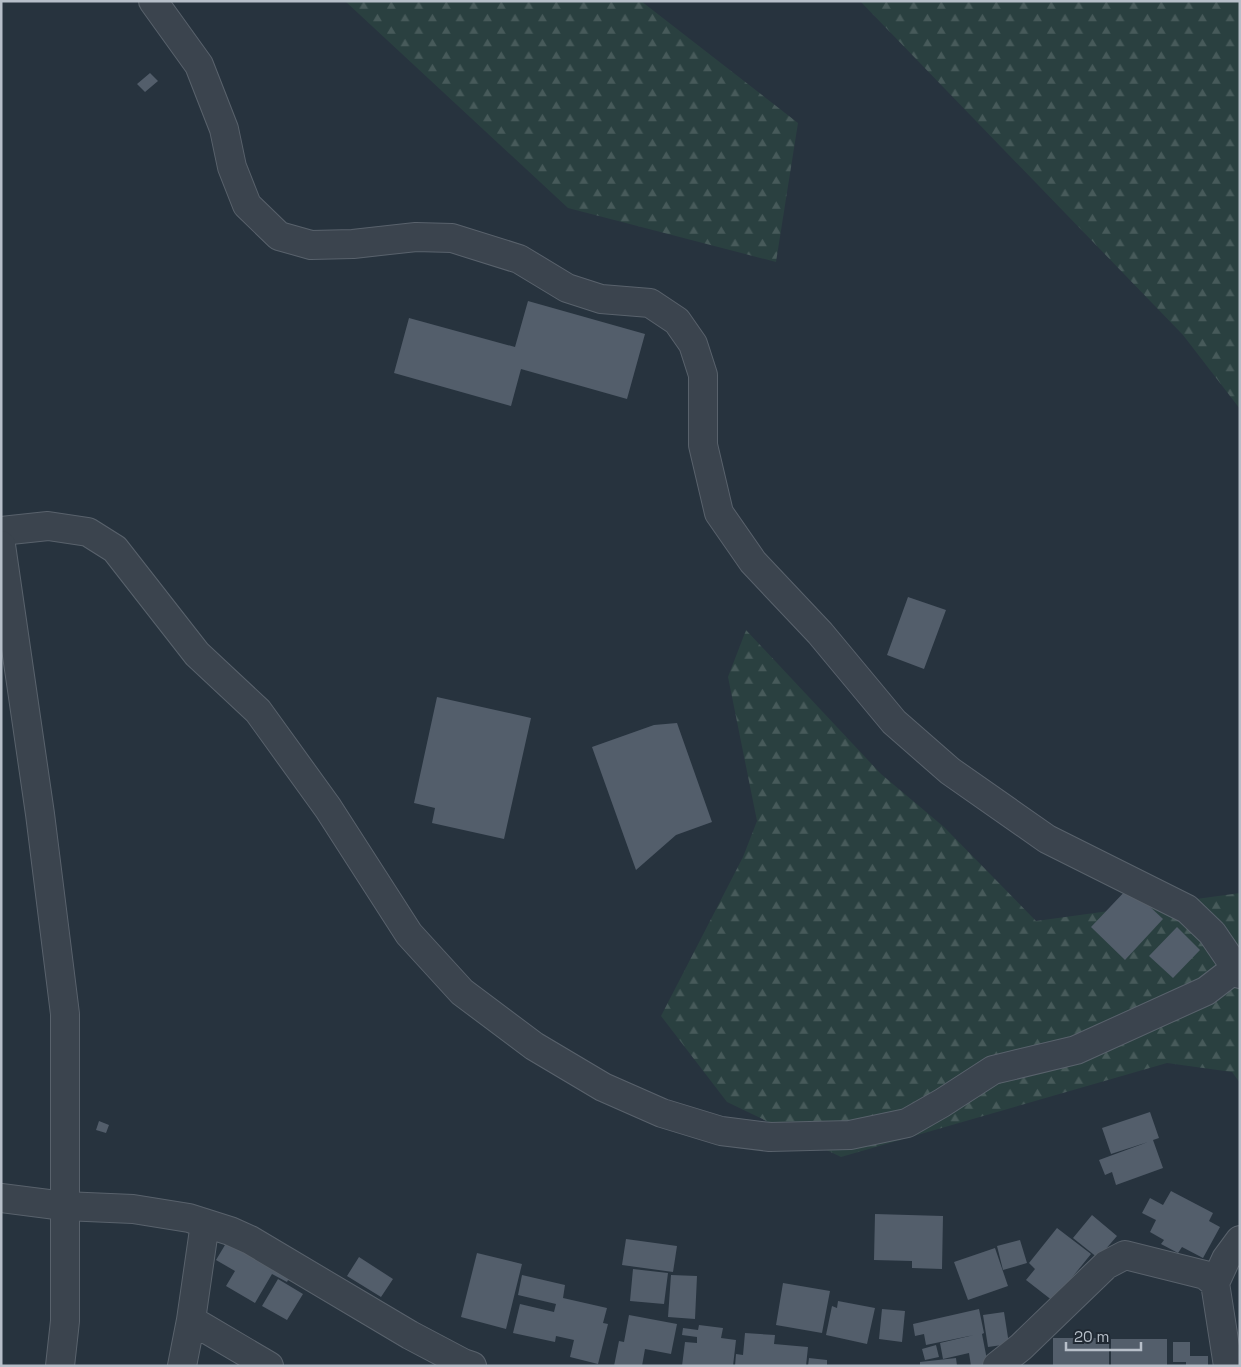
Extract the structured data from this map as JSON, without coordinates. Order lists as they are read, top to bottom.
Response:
{
  "scale_bar": "20 m"
}
